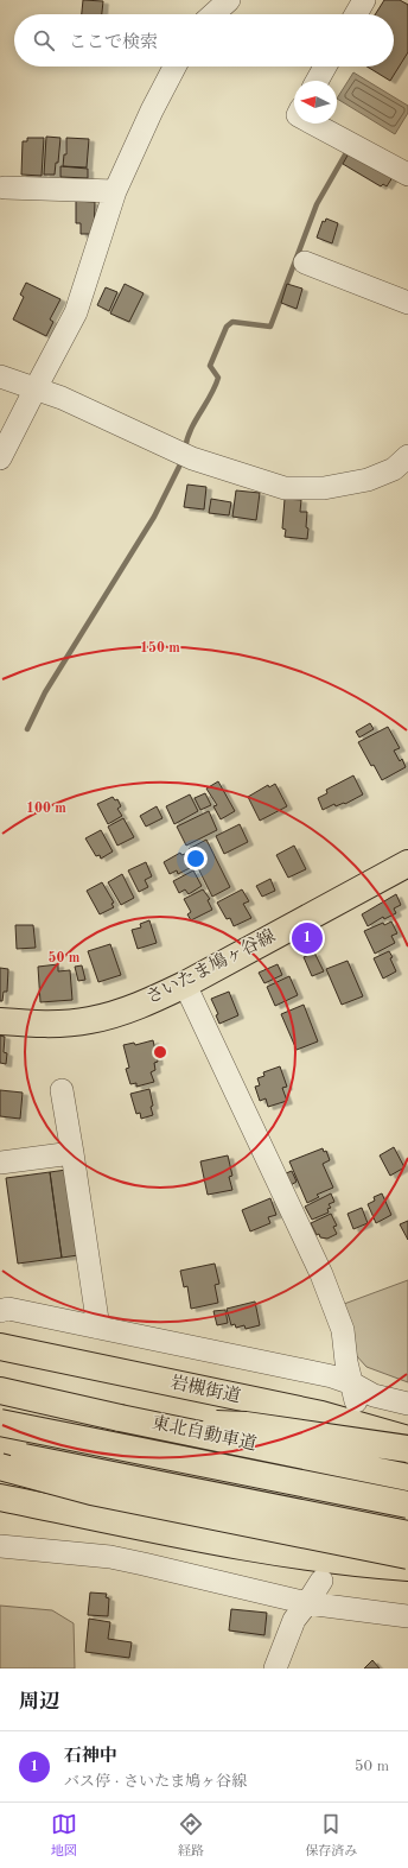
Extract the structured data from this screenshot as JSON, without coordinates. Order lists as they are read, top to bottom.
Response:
{
  "streets": {
    "main road": ["さいたま鳩ヶ谷線", "岩槻街道", "東北自動車道"]
  },
  "north": "left",
  "page": {
    "search": "ここで検索",
    "pins": "1",
    "heading": "周辺",
    "list": [
      {
        "mark": "1",
        "name": "石神中",
        "note": "バス停 · さいたま鳩ヶ谷線",
        "value": "50 m"
      }
    ],
    "nav": ["地図", "経路", "保存済み"]
  },
  "rings": ["150 m", "100 m", "50 m"]
}
